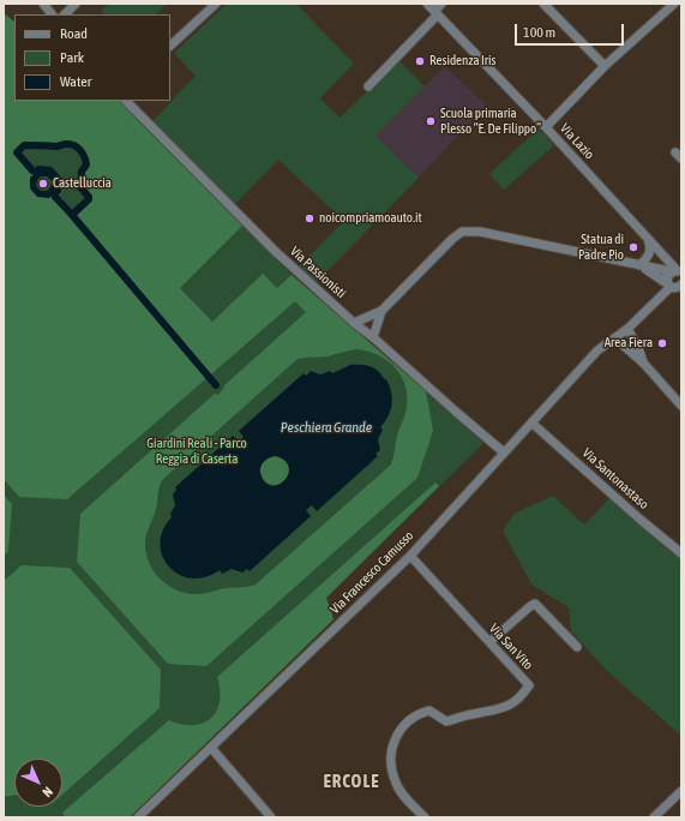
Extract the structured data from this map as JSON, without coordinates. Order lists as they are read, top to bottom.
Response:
{
  "streets": {
    "street": [
      "Via Lazio",
      "Via Passionisti",
      "Via Santonastaso",
      "Via Francesco Camusso",
      "Via San Vito"
    ]
  },
  "crossings": [
    ["Via Passionisti", "Via Francesco Camusso"],
    ["Via Santonastaso", "Via Francesco Camusso"],
    ["Via Francesco Camusso", "Via San Vito"]
  ],
  "districts": ["ERCOLE"],
  "water": ["Peschiera Grande"],
  "parks": ["Giardini Reali - Parco Reggia di Caserta"],
  "places": [
    "Residenza Iris",
    "Scuola primaria Plesso “E. De Filippo”",
    "Castelluccia",
    "noicompriamoauto.it",
    "Statua di Padre Pio",
    "Area Fiera"
  ],
  "legend": ["Road", "Park", "Water"],
  "scale_bar": "100 m",
  "north": "bottom right"
}
